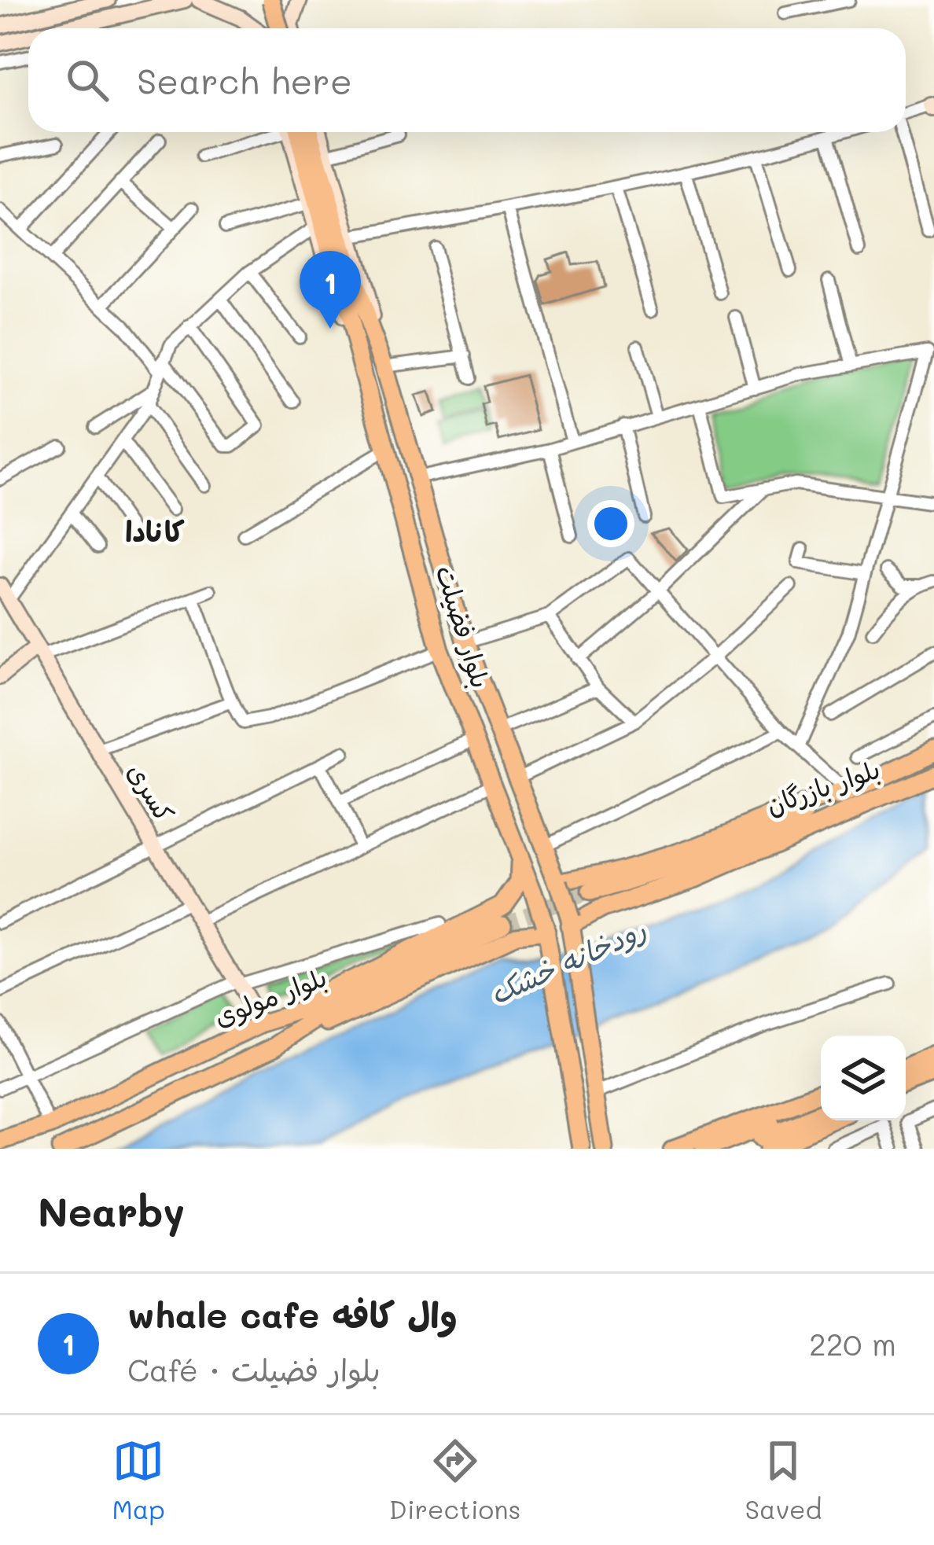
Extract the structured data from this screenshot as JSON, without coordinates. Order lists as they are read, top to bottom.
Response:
{
  "streets": {
    "main road": [
      "بلوار فضیلت",
      "بلوار بازرگان",
      "کسری",
      "بلوار مولوی"
    ]
  },
  "crossings": [
    ["کسری", "بلوار مولوی"]
  ],
  "districts": ["کانادا"],
  "water": ["رودخانه خشک"],
  "page": {
    "search": "Search here",
    "pins": "1",
    "heading": "Nearby",
    "list": [
      {
        "mark": "1",
        "name": "whale cafe وال کافه",
        "note": "Café · بلوار فضیلت",
        "value": "220 m"
      }
    ],
    "nav": ["Map", "Directions", "Saved"]
  }
}
